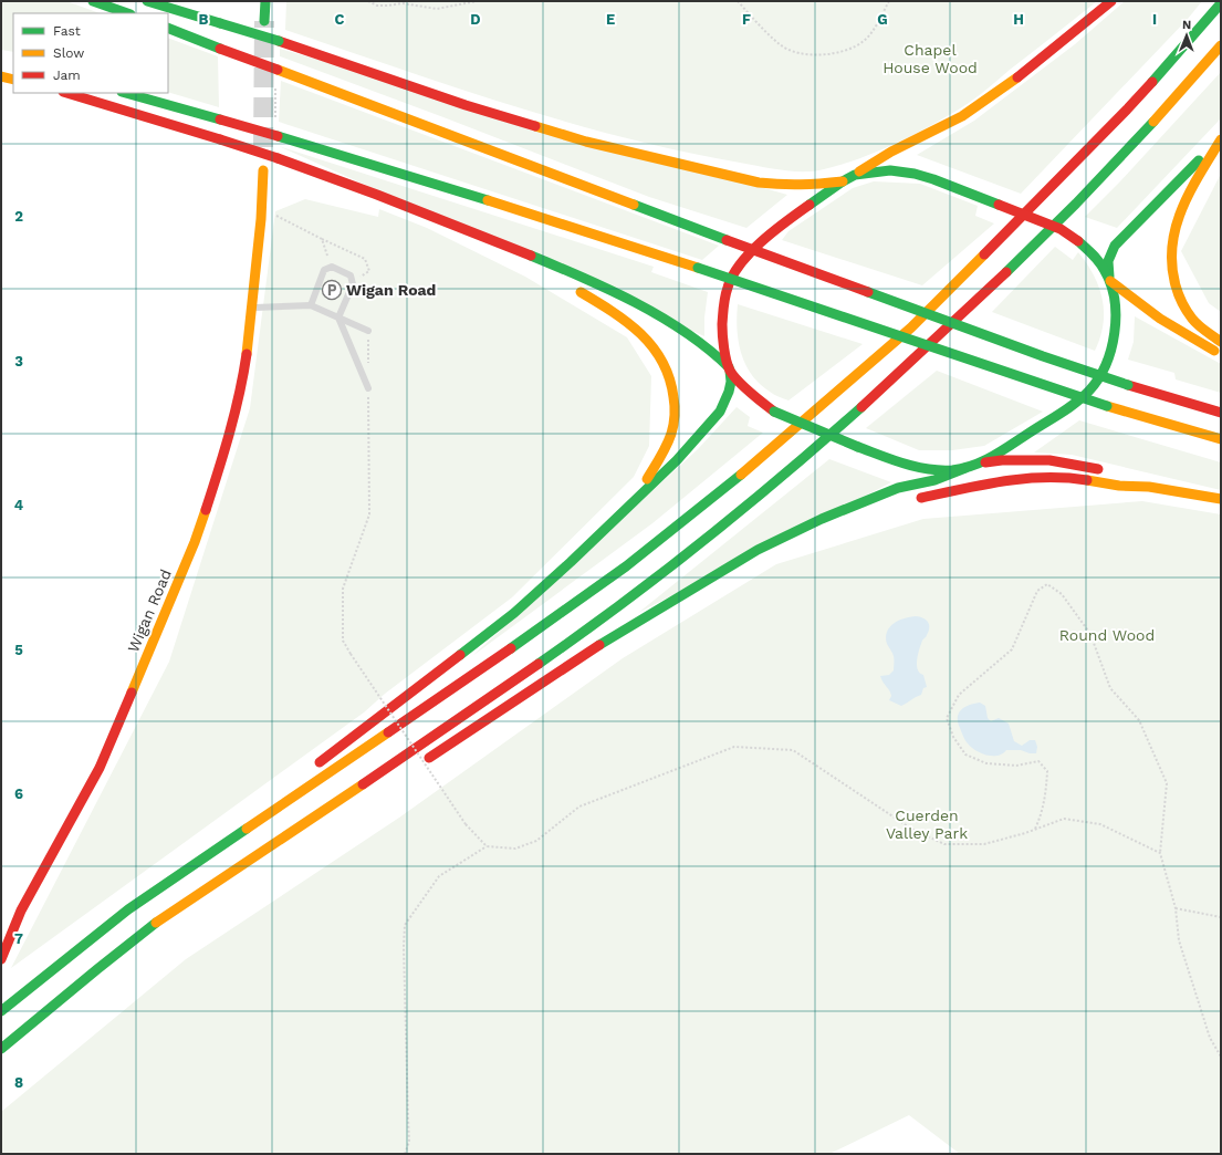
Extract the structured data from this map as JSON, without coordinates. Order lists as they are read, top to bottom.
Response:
{
  "streets": {
    "main road": ["Wigan Road"]
  },
  "parks": ["Chapel House Wood", "Round Wood", "Cuerden Valley Park"],
  "places": {
    "parking": ["Wigan Road"]
  },
  "legend": ["Fast", "Slow", "Jam"],
  "north": "top",
  "grid": {
    "columns": [
      "B",
      "C",
      "D",
      "E",
      "F",
      "G",
      "H",
      "I"
    ],
    "rows": [
      "2",
      "3",
      "4",
      "5",
      "6",
      "7",
      "8"
    ]
  }
}
